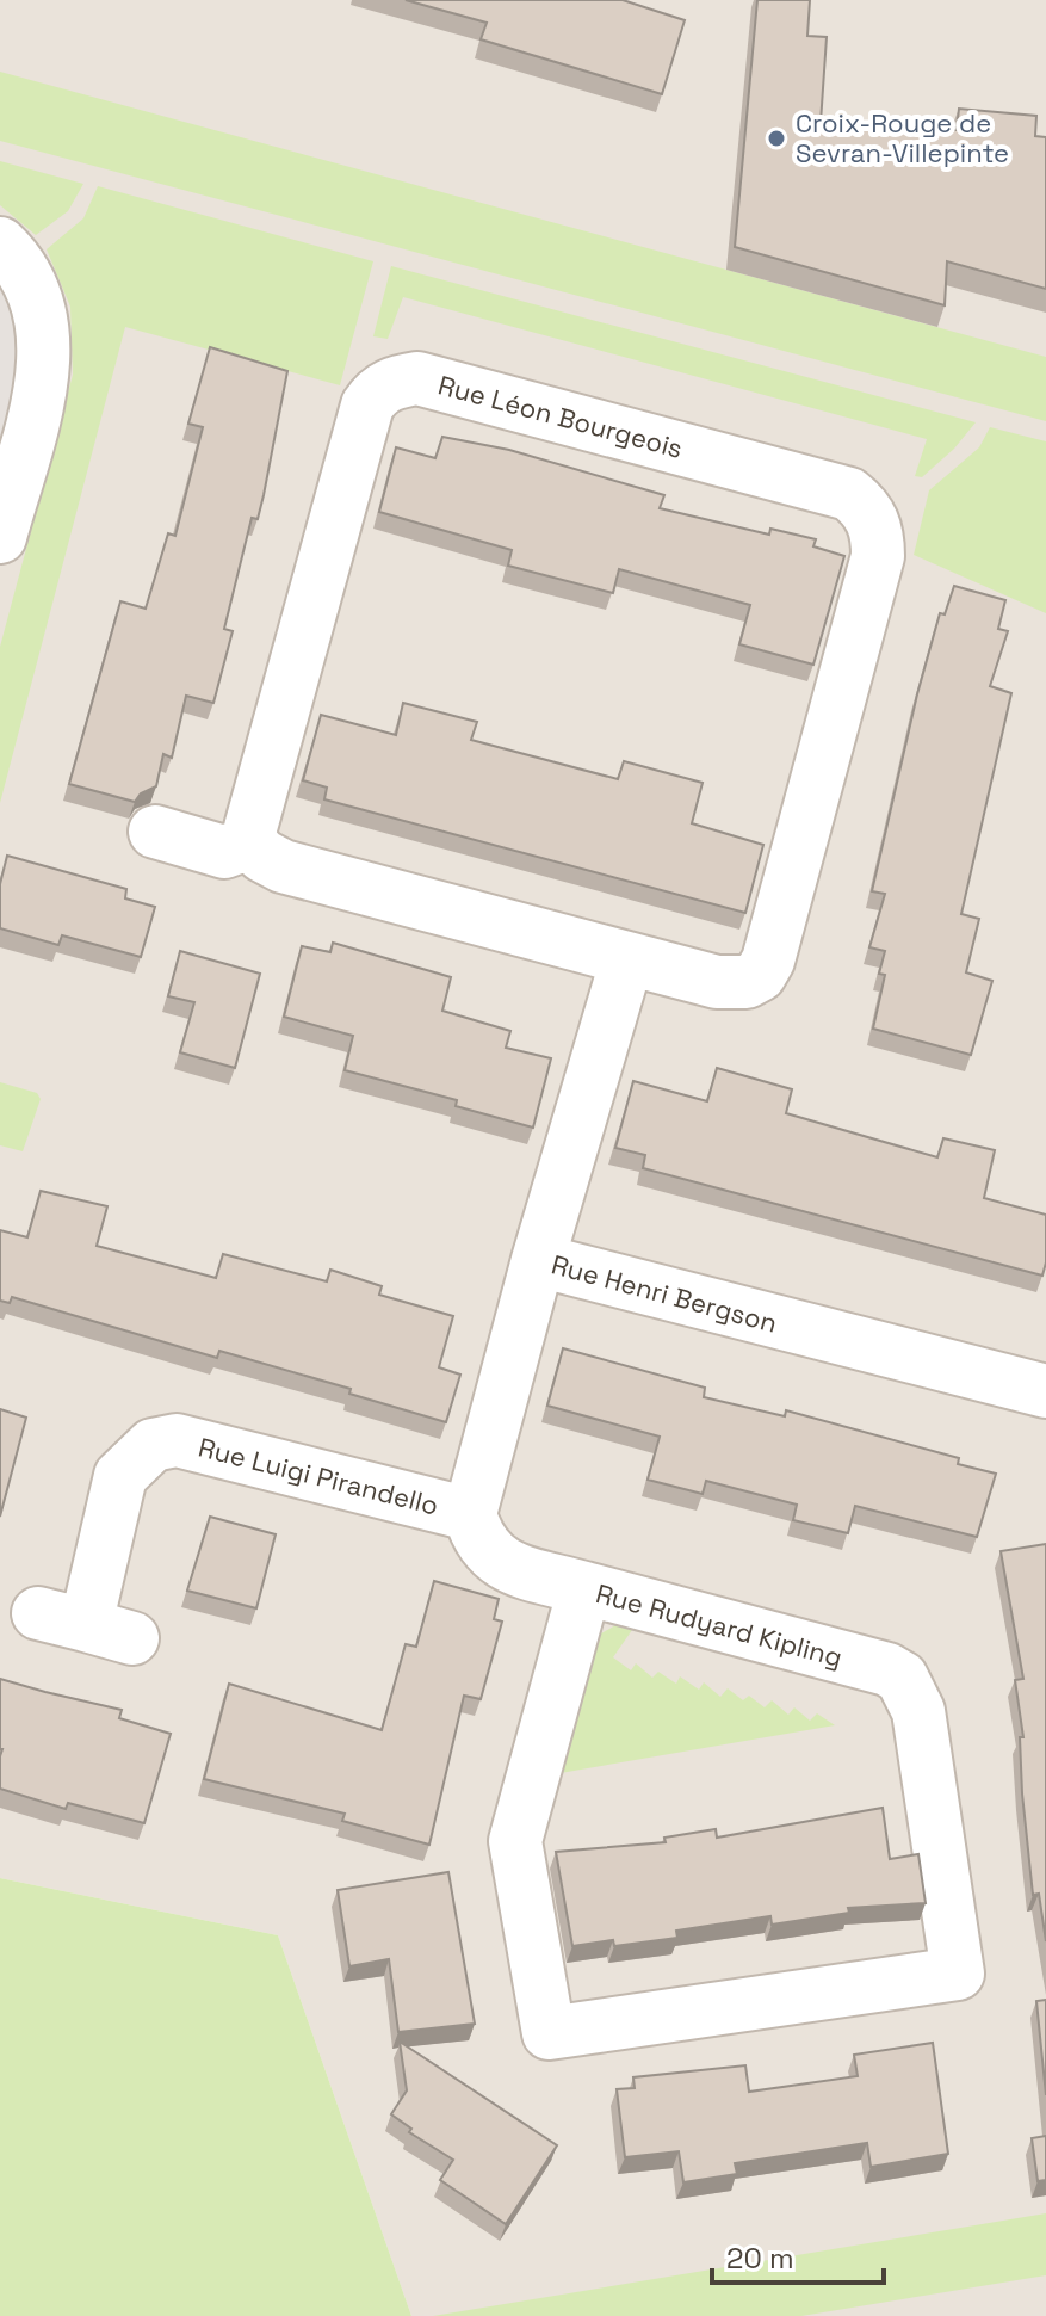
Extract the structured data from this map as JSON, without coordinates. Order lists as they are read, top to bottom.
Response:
{
  "streets": {
    "street": [
      "Rue Léon Bourgeois",
      "Rue Henri Bergson",
      "Rue Luigi Pirandello",
      "Rue Rudyard Kipling"
    ]
  },
  "crossings": [
    ["Rue Henri Bergson", "Rue Luigi Pirandello"],
    ["Rue Luigi Pirandello", "Rue Rudyard Kipling"]
  ],
  "places": ["Croix-Rouge de Sevran-Villepinte"],
  "scale_bar": "20 m"
}
